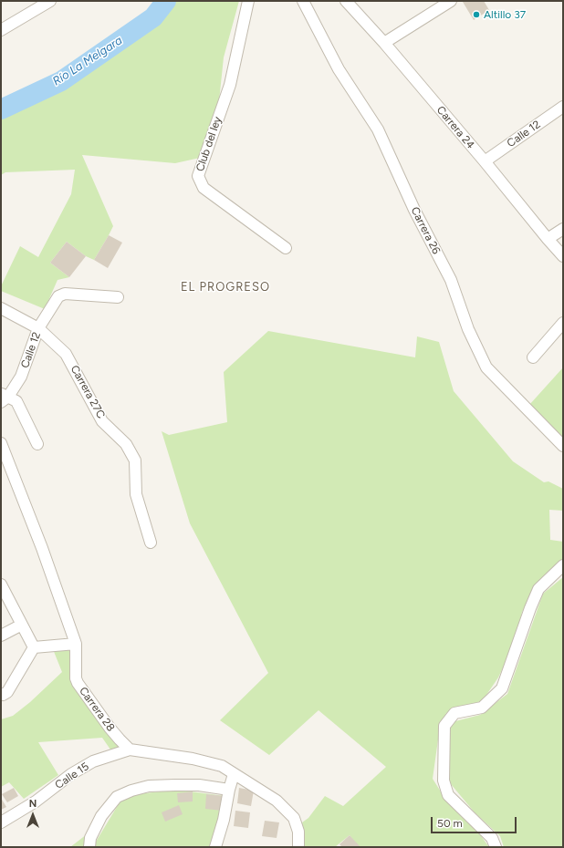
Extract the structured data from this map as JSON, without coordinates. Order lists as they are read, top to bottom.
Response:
{
  "streets": {
    "street": [
      "Carrera 24",
      "Calle 12",
      "Club del ley",
      "Carrera 26",
      "Carrera 27C",
      "Carrera 28",
      "Calle 15"
    ]
  },
  "crossings": [
    ["Carrera 24", "Calle 12"],
    ["Calle 12", "Carrera 27C"],
    ["Carrera 28", "Calle 15"]
  ],
  "districts": ["EL PROGRESO"],
  "water": ["Río La Melgara"],
  "places": ["Altillo 37"],
  "scale_bar": "50 m",
  "north": "top"
}
